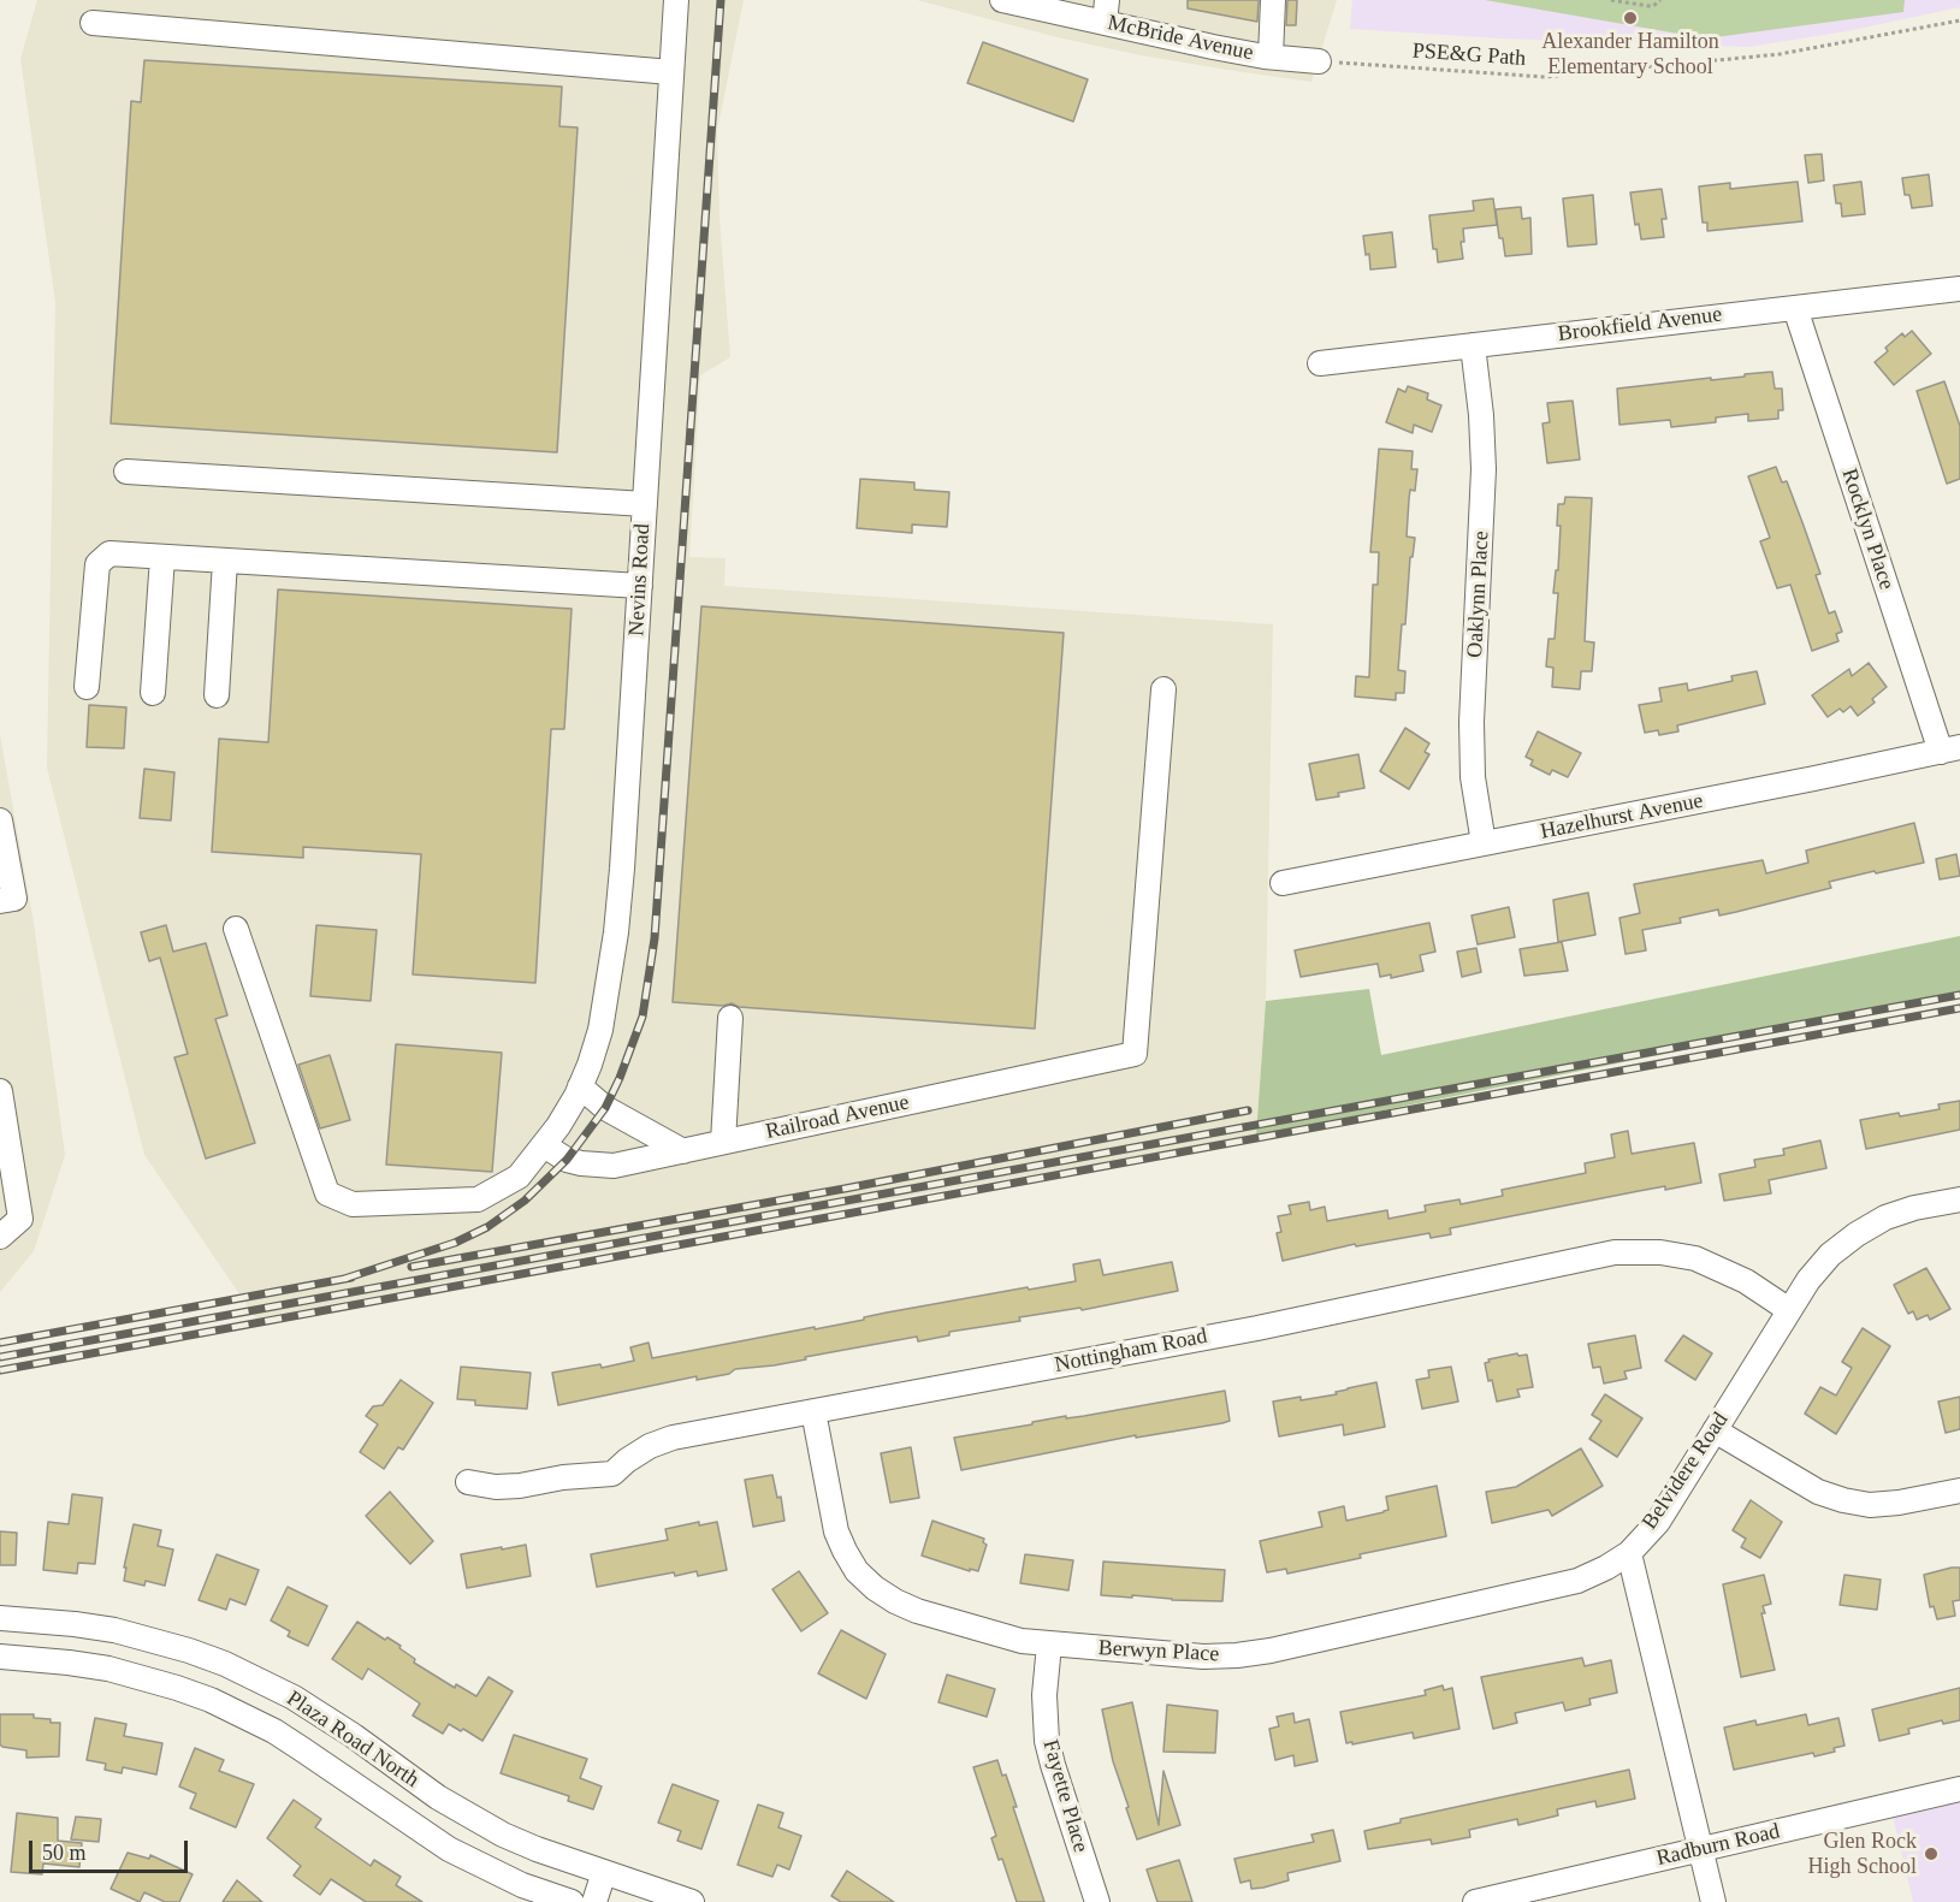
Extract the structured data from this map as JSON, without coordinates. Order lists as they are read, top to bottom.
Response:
{
  "streets": {
    "street": [
      "McBride Avenue",
      "Brookfield Avenue",
      "Rocklyn Place",
      "Nevins Road",
      "Oaklynn Place",
      "Hazelhurst Avenue",
      "Railroad Avenue",
      "Nottingham Road",
      "Belvidere Road",
      "Berwyn Place",
      "Plaza Road North",
      "Fayette Place",
      "Radburn Road"
    ],
    "path": ["PSE&G Path"]
  },
  "crossings": [
    ["McBride Avenue", "PSE&G Path"],
    ["Brookfield Avenue", "Rocklyn Place"],
    ["Brookfield Avenue", "Oaklynn Place"],
    ["Rocklyn Place", "Hazelhurst Avenue"],
    ["Nevins Road", "Railroad Avenue"],
    ["Oaklynn Place", "Hazelhurst Avenue"],
    ["Nottingham Road", "Belvidere Road"],
    ["Nottingham Road", "Berwyn Place"],
    ["Belvidere Road", "Berwyn Place"],
    ["Belvidere Road", "Radburn Road"],
    ["Berwyn Place", "Fayette Place"]
  ],
  "places": ["Alexander Hamilton Elementary School", "Glen Rock High School"],
  "scale_bar": "50 m"
}
